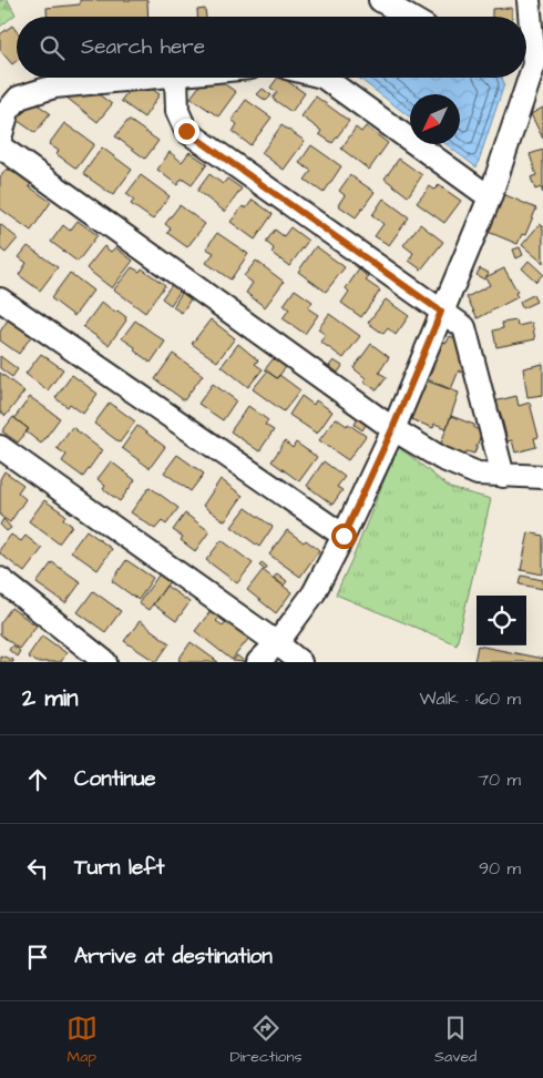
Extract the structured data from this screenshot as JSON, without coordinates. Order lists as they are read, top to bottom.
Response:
{
  "north": "bottom left",
  "page": {
    "search": "Search here",
    "heading": ["2 min", "Walk · 160 m"],
    "list": [
      ["Continue", "70 m"],
      ["Turn left", "90 m"],
      "Arrive at destination"
    ],
    "nav": ["Map", "Directions", "Saved"]
  }
}
